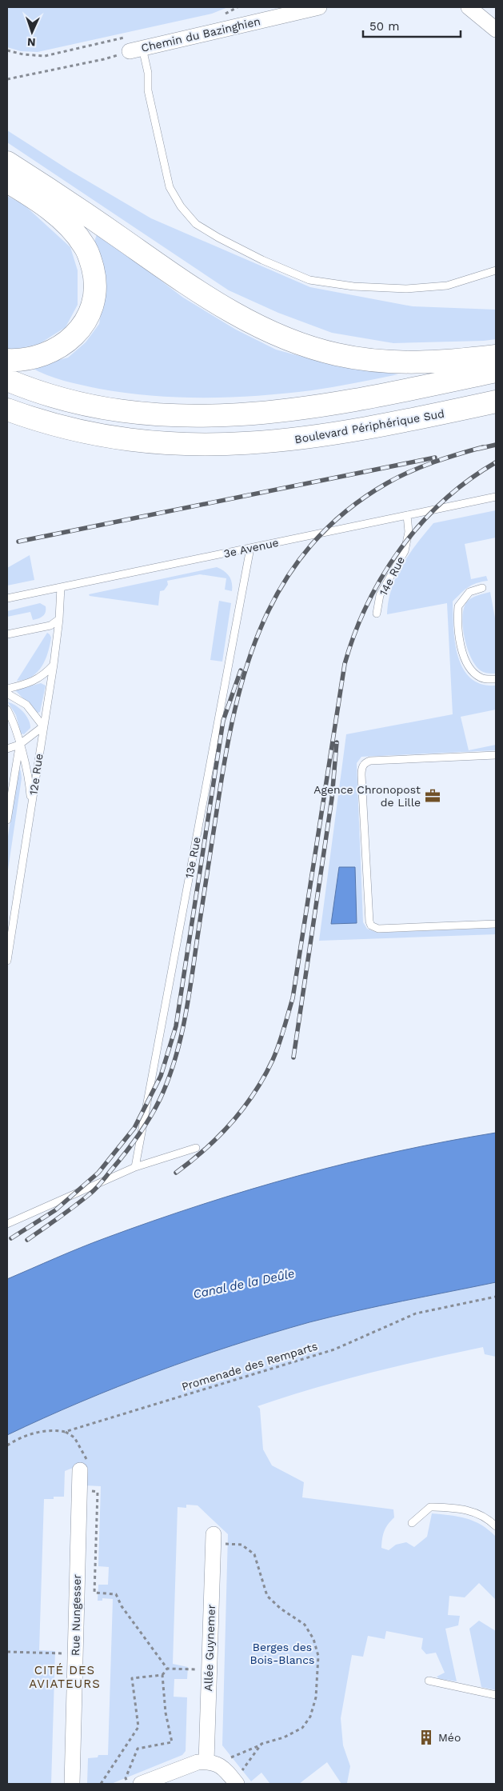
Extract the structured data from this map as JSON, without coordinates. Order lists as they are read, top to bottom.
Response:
{
  "streets": {
    "highway": ["Boulevard Périphérique Sud"],
    "street": ["Chemin du Bazinghien", "Rue Nungesser", "Allée Guynemer"],
    "lane": [
      "3e Avenue",
      "14e Rue",
      "12e Rue",
      "13e Rue"
    ],
    "path": ["Promenade des Remparts"]
  },
  "crossings": [
    ["3e Avenue", "14e Rue"],
    ["3e Avenue", "12e Rue"],
    ["3e Avenue", "13e Rue"]
  ],
  "districts": ["CITÉ DES AVIATEURS"],
  "water": ["Canal de la Deûle"],
  "parks": ["Berges des Bois-Blancs"],
  "places": {
    "office": ["Agence Chronopost de Lille"],
    "building": ["Méo"]
  },
  "scale_bar": "50 m",
  "north": "bottom"
}
